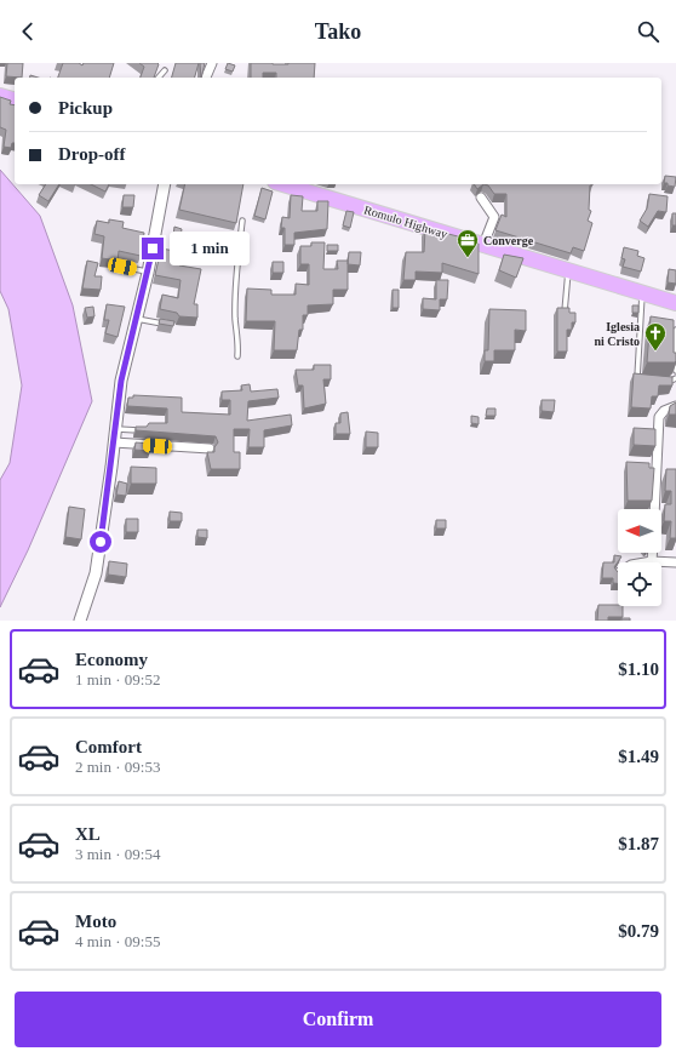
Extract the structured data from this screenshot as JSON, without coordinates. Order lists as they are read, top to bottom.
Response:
{
  "streets": {
    "highway": ["Romulo Highway"]
  },
  "places": {
    "office": ["Converge"],
    "church": ["Iglesia ni Cristo"]
  },
  "north": "left",
  "page": {
    "header": "Tako",
    "banner": ["Pickup", "Drop-off"],
    "bubble": "1 min",
    "list": [
      {
        "name": "Economy",
        "note": "1 min · 09:52",
        "value": "$1.10"
      },
      {
        "name": "Comfort",
        "note": "2 min · 09:53",
        "value": "$1.49"
      },
      {
        "name": "XL",
        "note": "3 min · 09:54",
        "value": "$1.87"
      },
      {
        "name": "Moto",
        "note": "4 min · 09:55",
        "value": "$0.79"
      }
    ],
    "buttons": "Confirm"
  }
}
